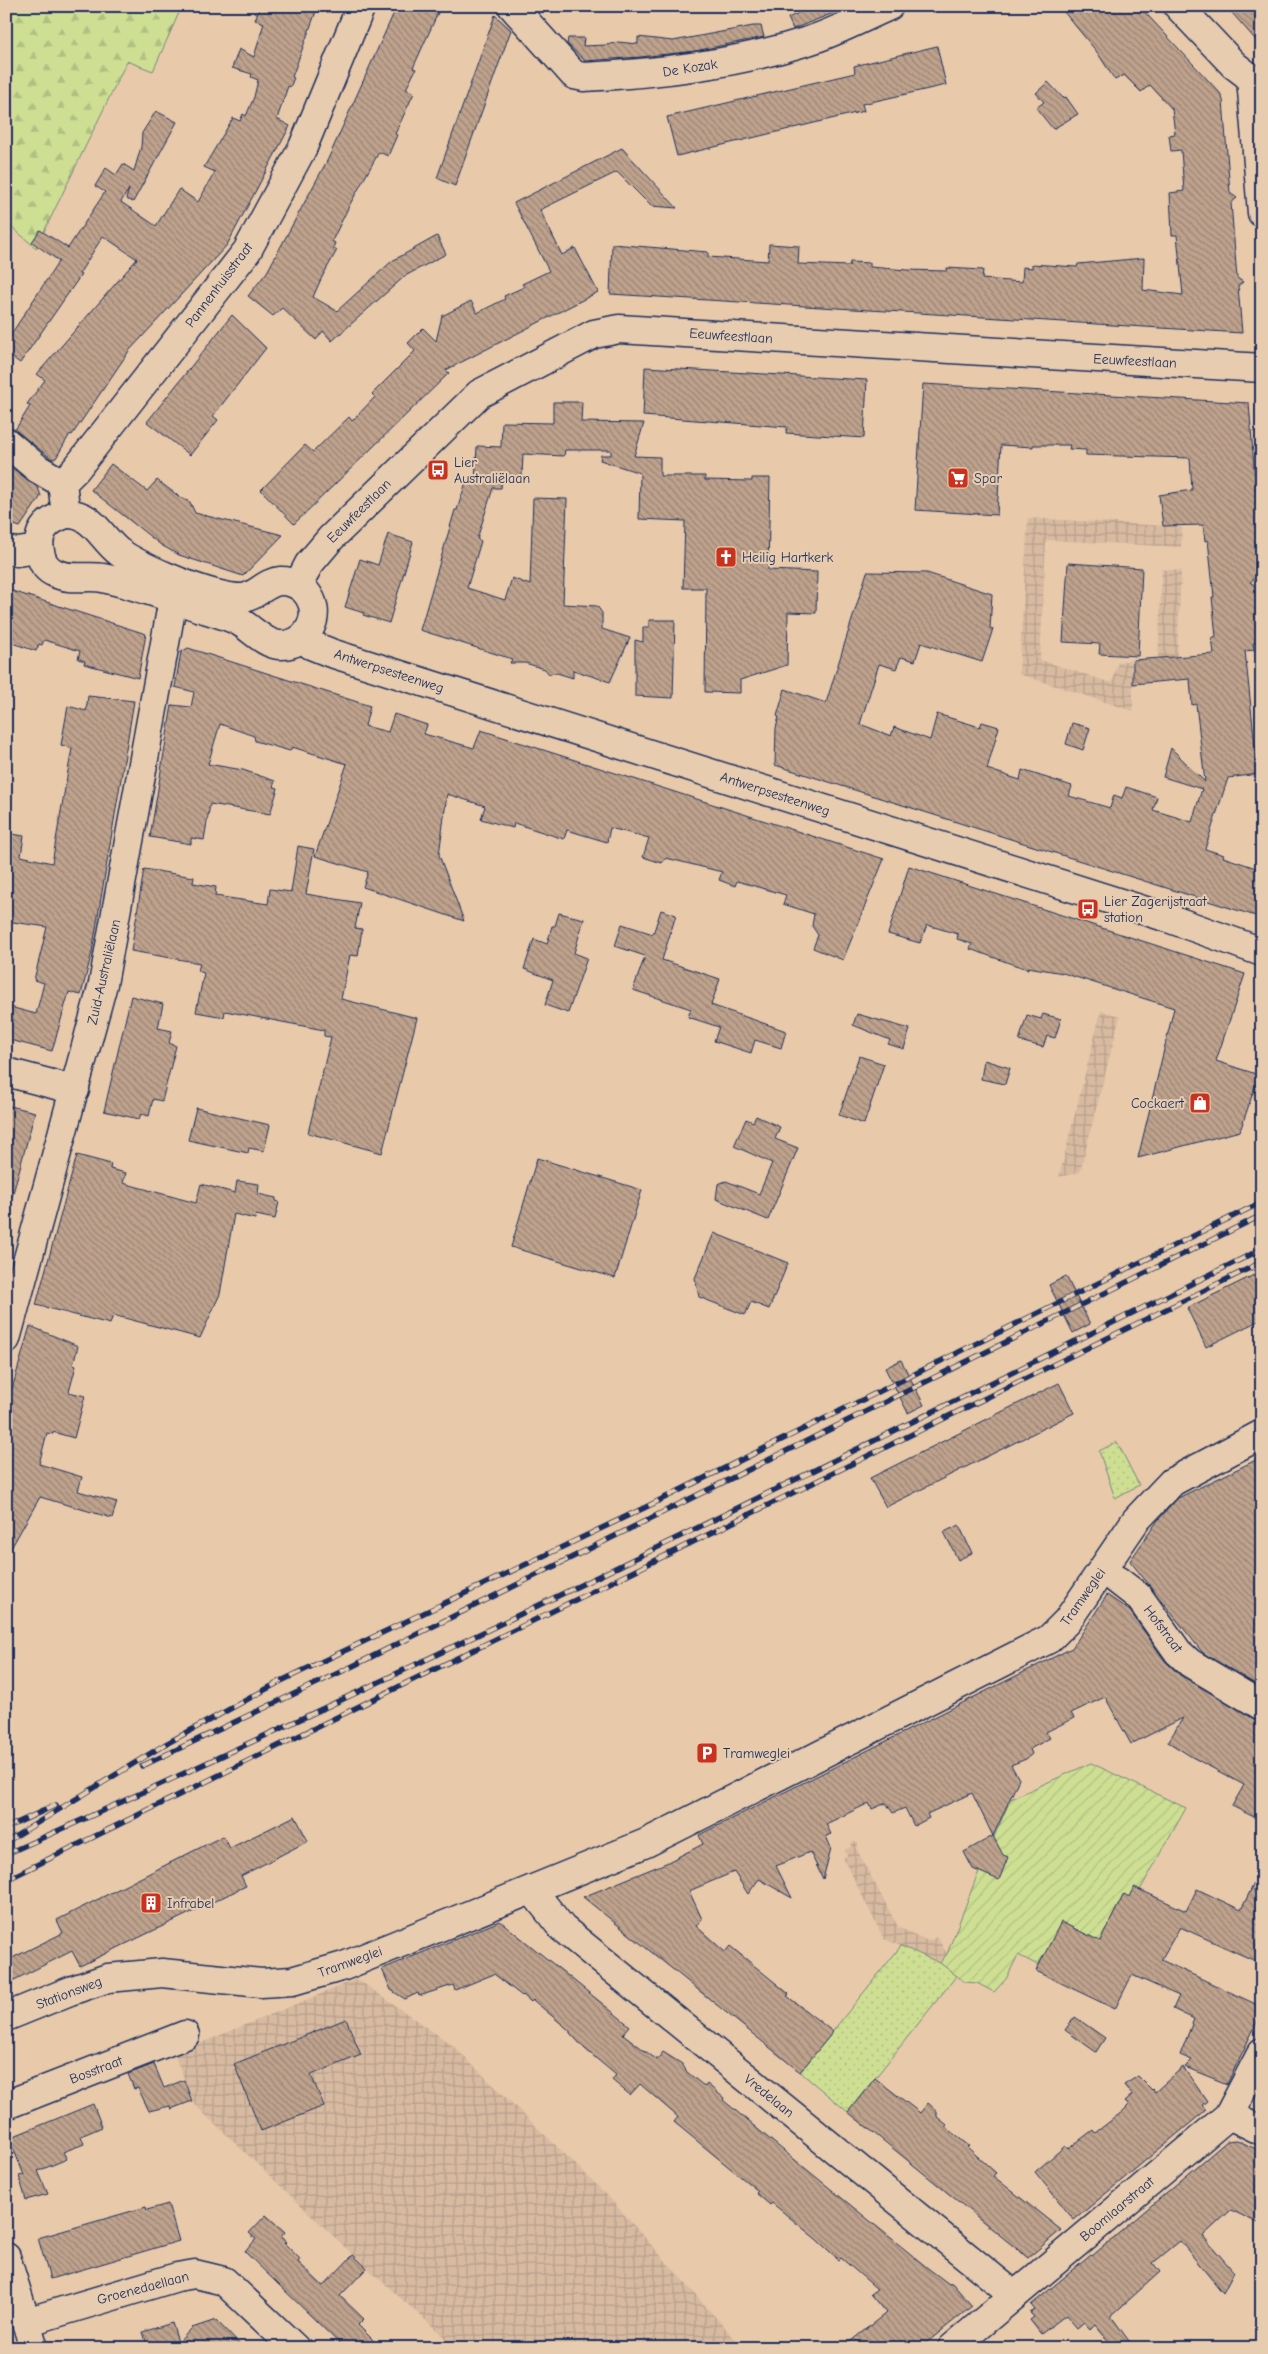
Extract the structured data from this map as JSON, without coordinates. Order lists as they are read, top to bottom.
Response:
{
  "streets": {
    "street": [
      "De Kozak",
      "Pannenhuisstraat",
      "Eeuwfeestlaan",
      "Antwerpsesteenweg",
      "Zuid-Australiëlaan",
      "Tramweglei",
      "Hofstraat",
      "Stationsweg",
      "Bosstraat",
      "Vredelaan",
      "Boomlaarstraat",
      "Groenedaellaan"
    ]
  },
  "crossings": [
    ["Tramweglei", "Stationsweg"],
    ["Tramweglei", "Vredelaan"],
    ["Vredelaan", "Boomlaarstraat"]
  ],
  "places": {
    "bus stop": ["Lier Australiëlaan", "Lier Zagerijstraat station"],
    "supermarket": ["Spar"],
    "church": ["Heilig Hartkerk"],
    "shop": ["Cockaert"],
    "parking": ["Tramweglei"],
    "building": ["Infrabel"]
  }
}
